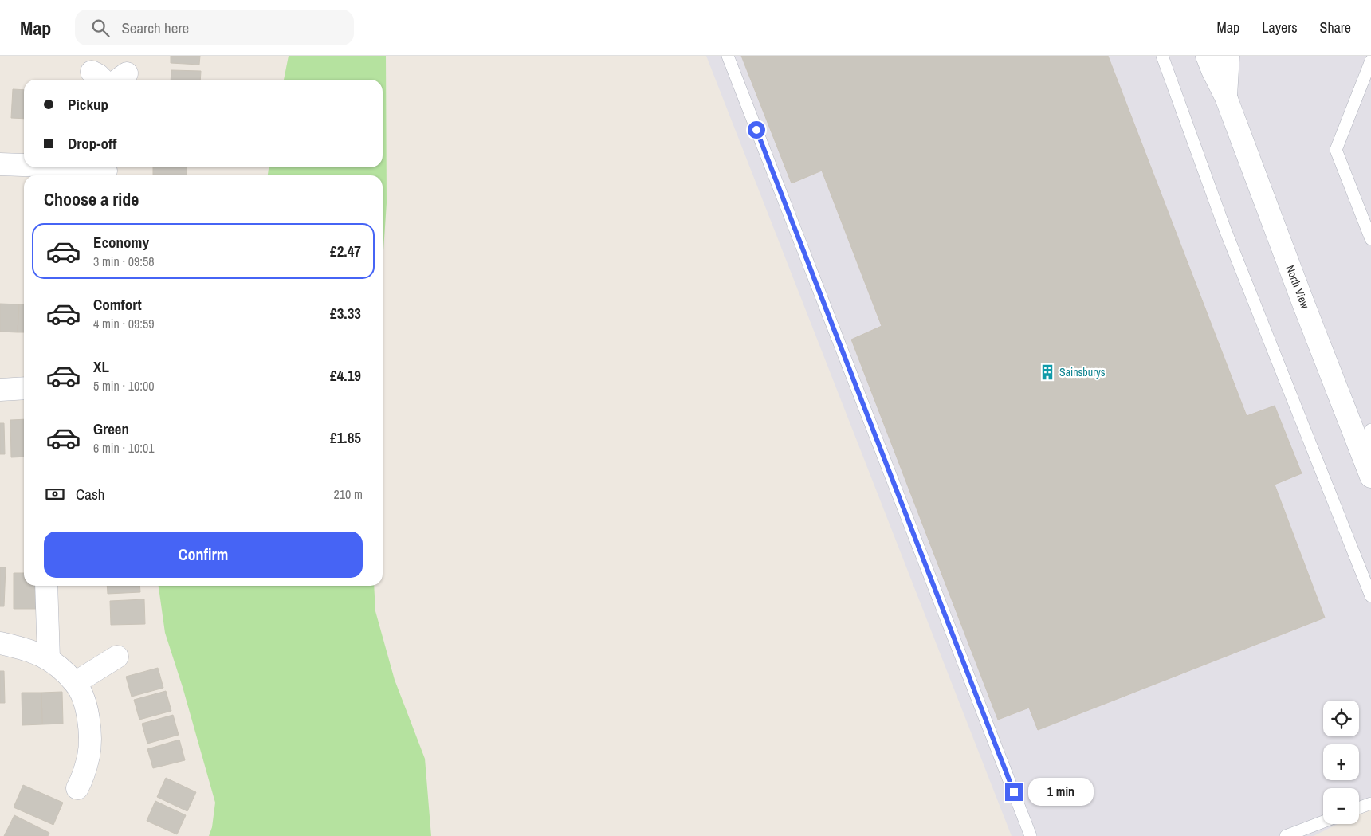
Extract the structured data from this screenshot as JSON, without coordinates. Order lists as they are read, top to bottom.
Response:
{
  "streets": {
    "street": ["North View"]
  },
  "places": {
    "building": ["Sainsburys"]
  },
  "page": {
    "header": "Map",
    "search": "Search here",
    "nav": ["Map", "Layers", "Share"],
    "banner": ["Pickup", "Drop-off"],
    "heading": "Choose a ride",
    "list": [
      {
        "name": "Economy",
        "note": "3 min · 09:58",
        "value": "£2.47"
      },
      {
        "name": "Comfort",
        "note": "4 min · 09:59",
        "value": "£3.33"
      },
      {
        "name": "XL",
        "note": "5 min · 10:00",
        "value": "£4.19"
      },
      {
        "name": "Green",
        "note": "6 min · 10:01",
        "value": "£1.85"
      }
    ],
    "pay": ["Cash", "210 m"],
    "buttons": "Confirm",
    "map_buttons": ["+", "−"],
    "bubble": "1 min"
  }
}
